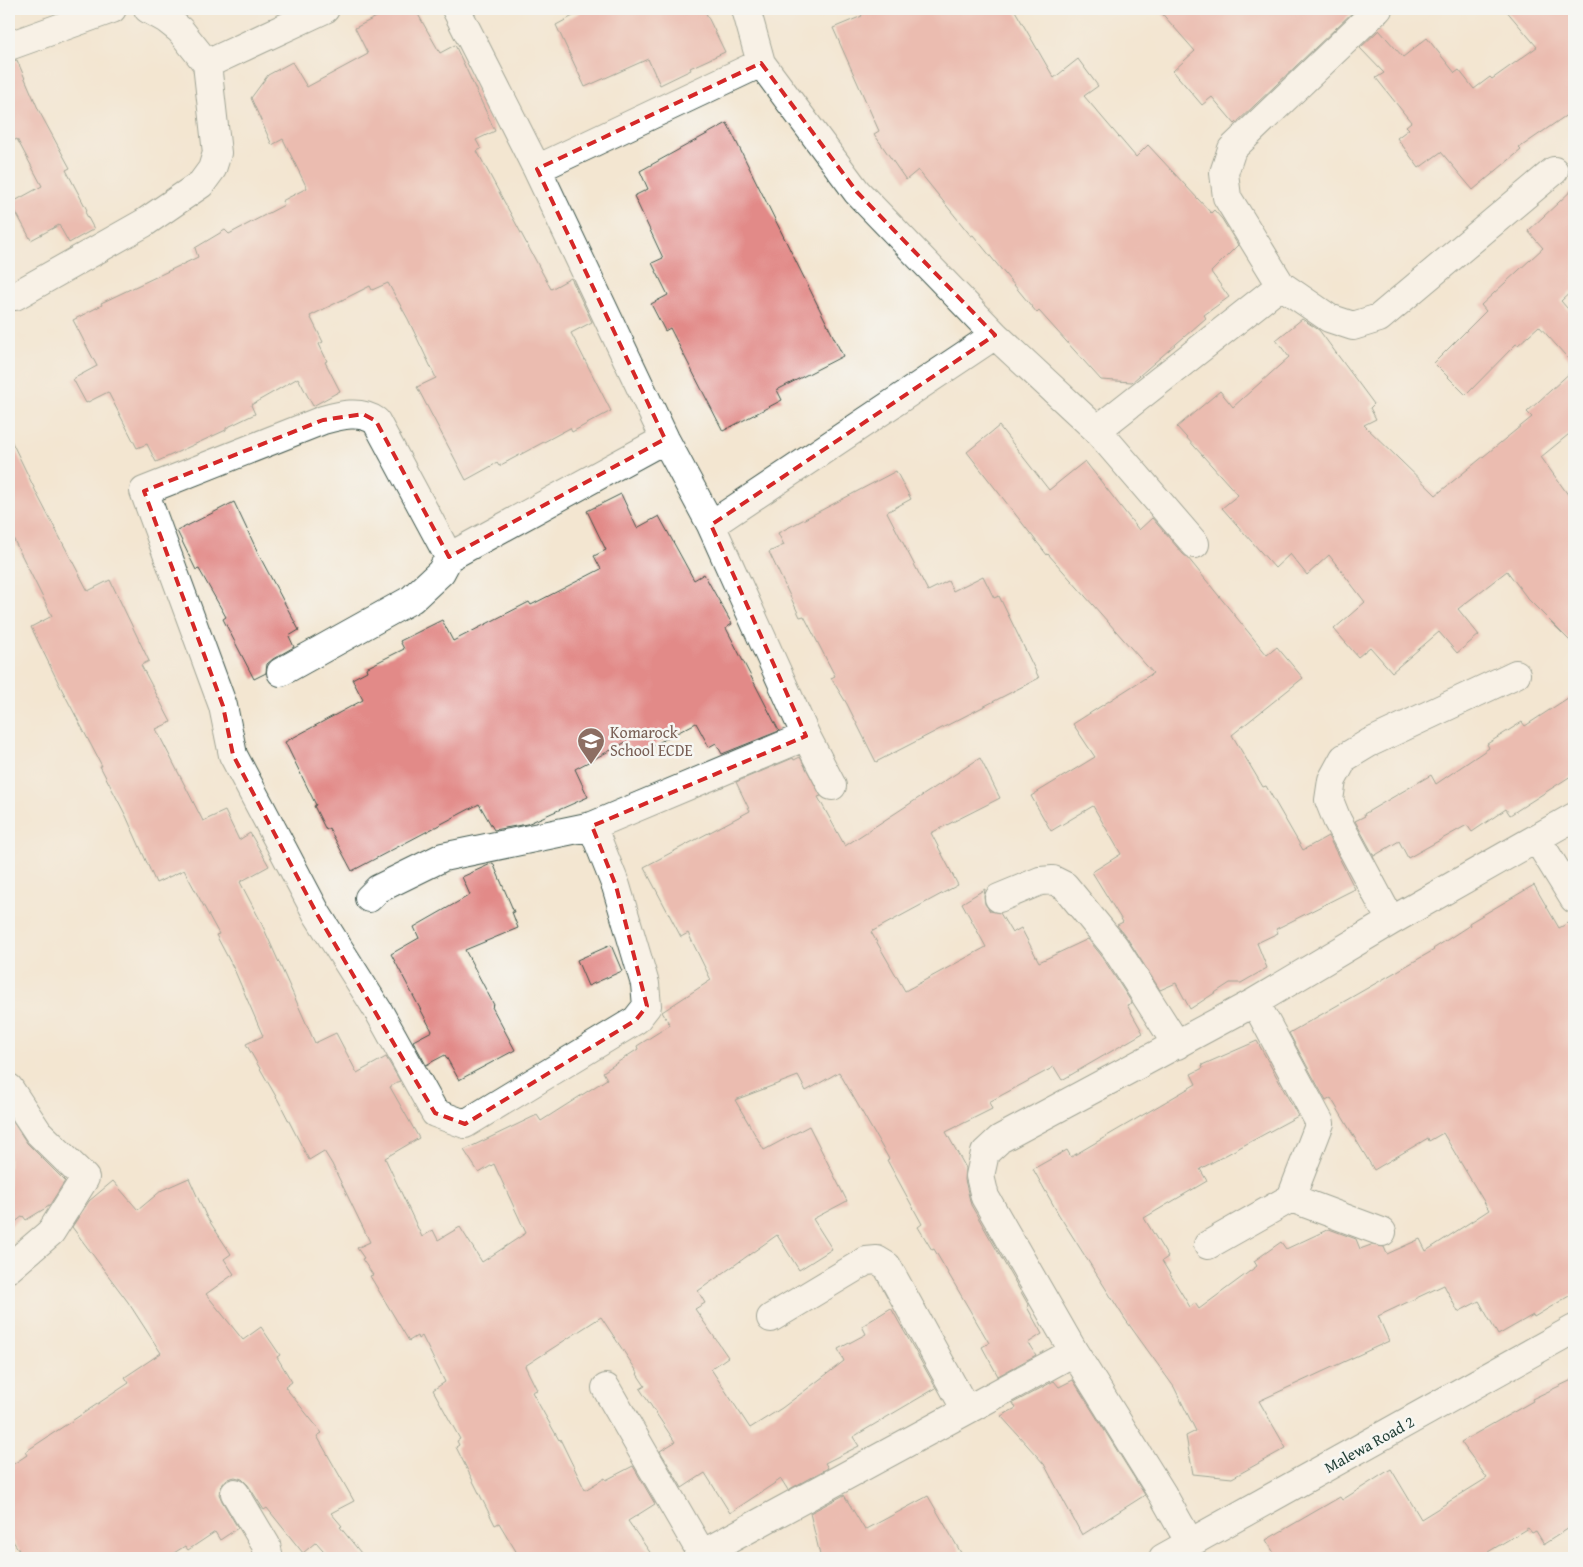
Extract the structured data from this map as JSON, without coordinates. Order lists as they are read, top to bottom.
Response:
{
  "streets": {
    "street": ["Malewa Road 2"]
  },
  "places": {
    "school or university": ["Komarock School ECDE"]
  }
}
